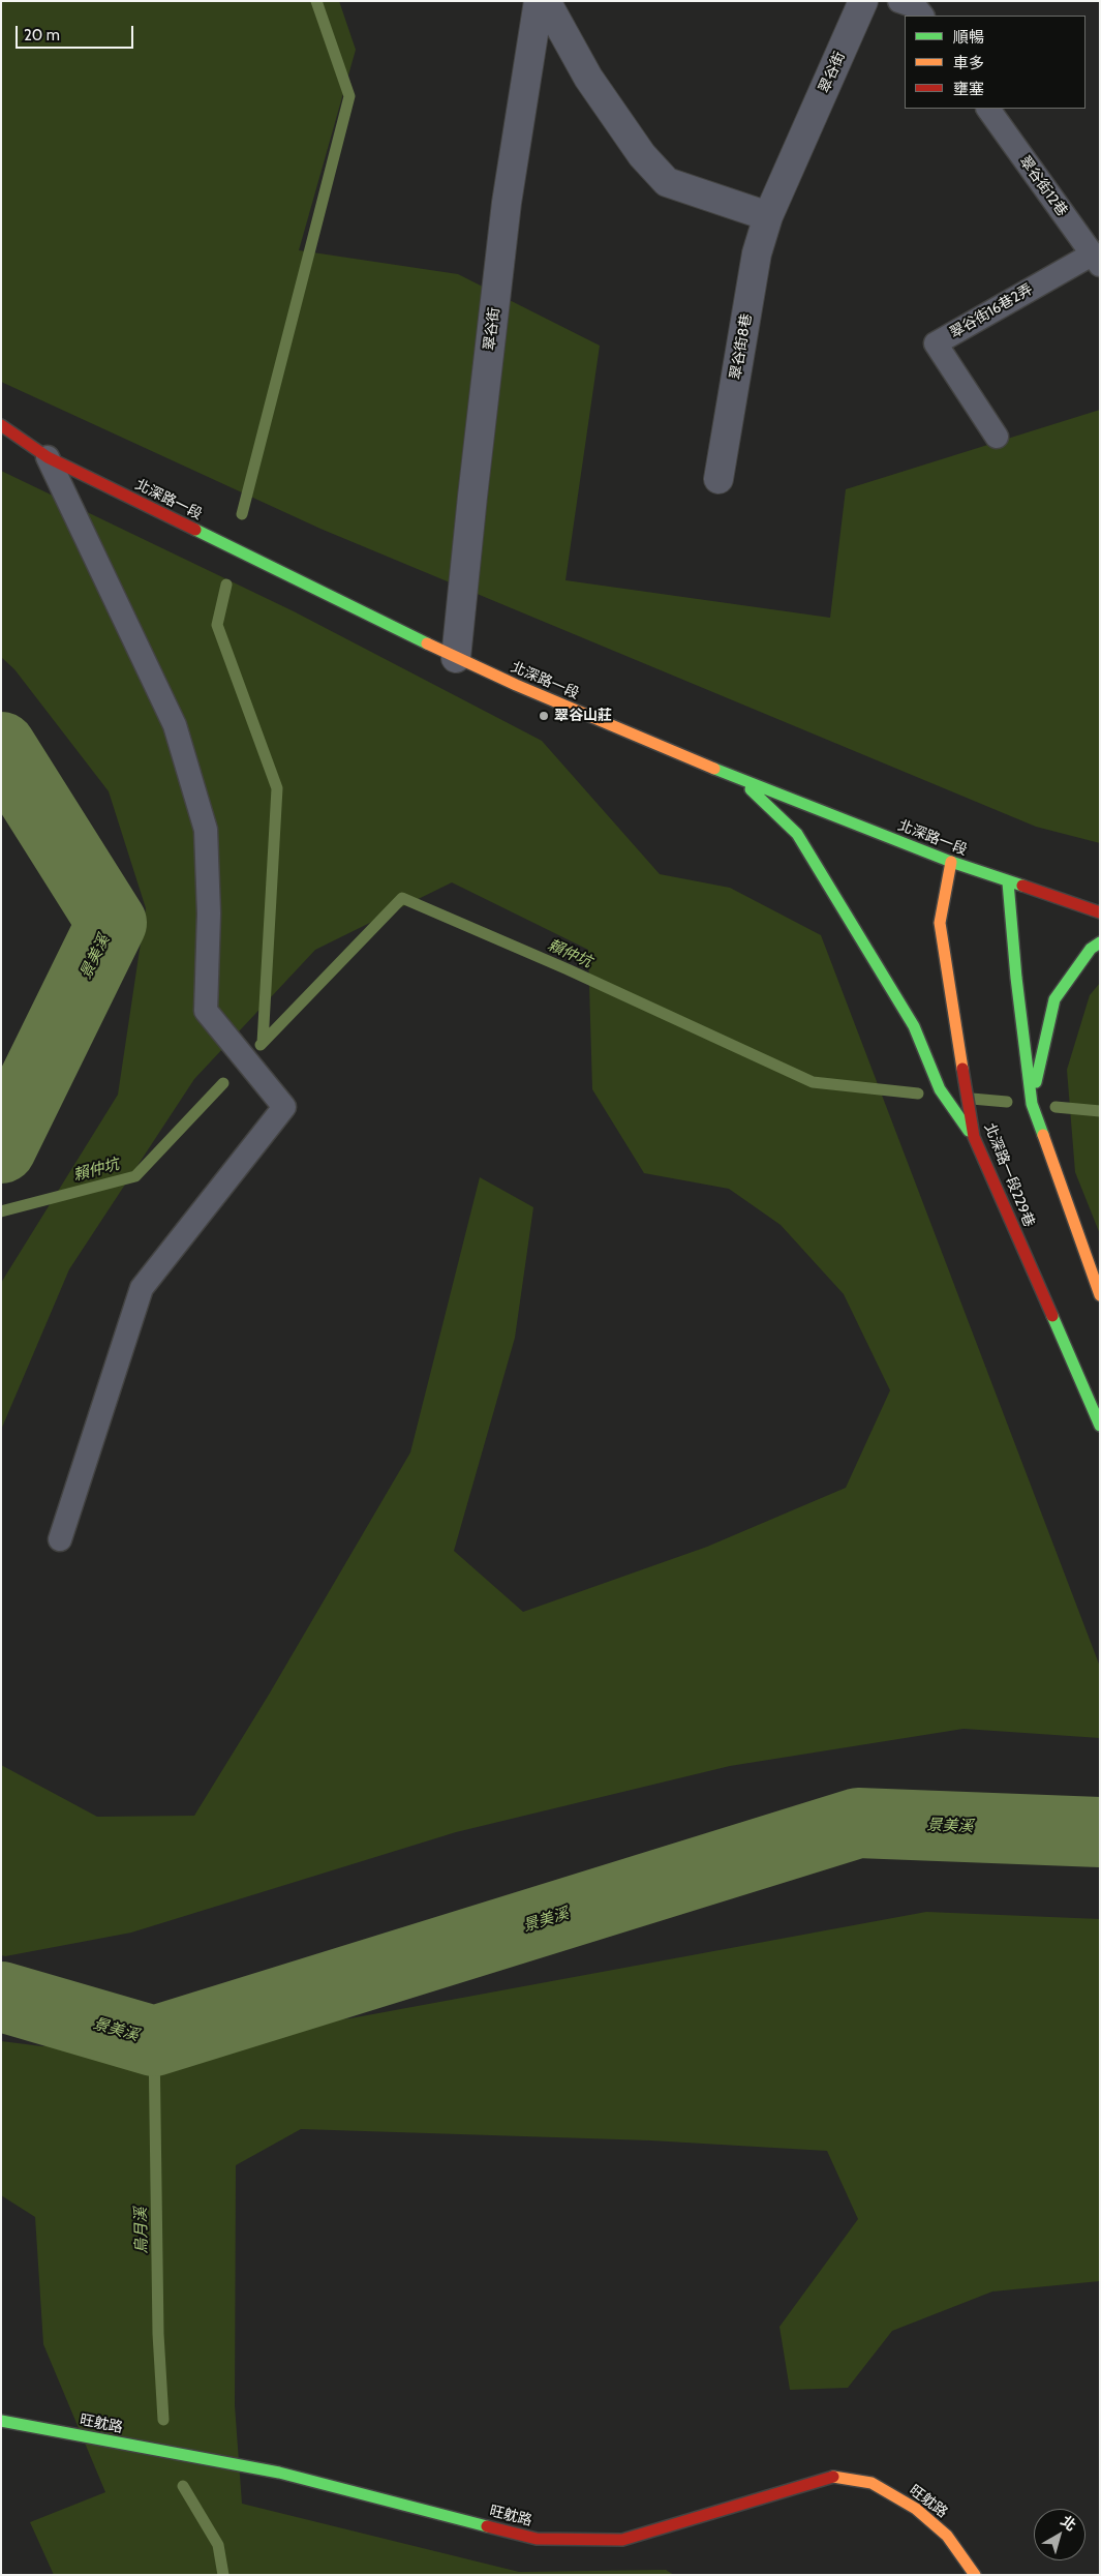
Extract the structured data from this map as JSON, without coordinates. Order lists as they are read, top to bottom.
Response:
{
  "streets": {
    "main road": ["北深路一段", "北深路一段229巷", "旺躭路"],
    "street": ["翠谷街", "翠谷街8巷"],
    "lane": ["翠谷街12巷", "翠谷街16巷2弄"]
  },
  "crossings": [
    ["翠谷街", "翠谷街8巷"],
    ["翠谷街", "北深路一段"],
    ["翠谷街12巷", "翠谷街16巷2弄"],
    ["北深路一段", "北深路一段229巷"]
  ],
  "water": ["賴仲坑", "景美溪", "烏月溪"],
  "places": ["翠谷山莊"],
  "legend": ["順暢", "車多", "壅塞"],
  "scale_bar": "20 m",
  "north": "top right"
}
